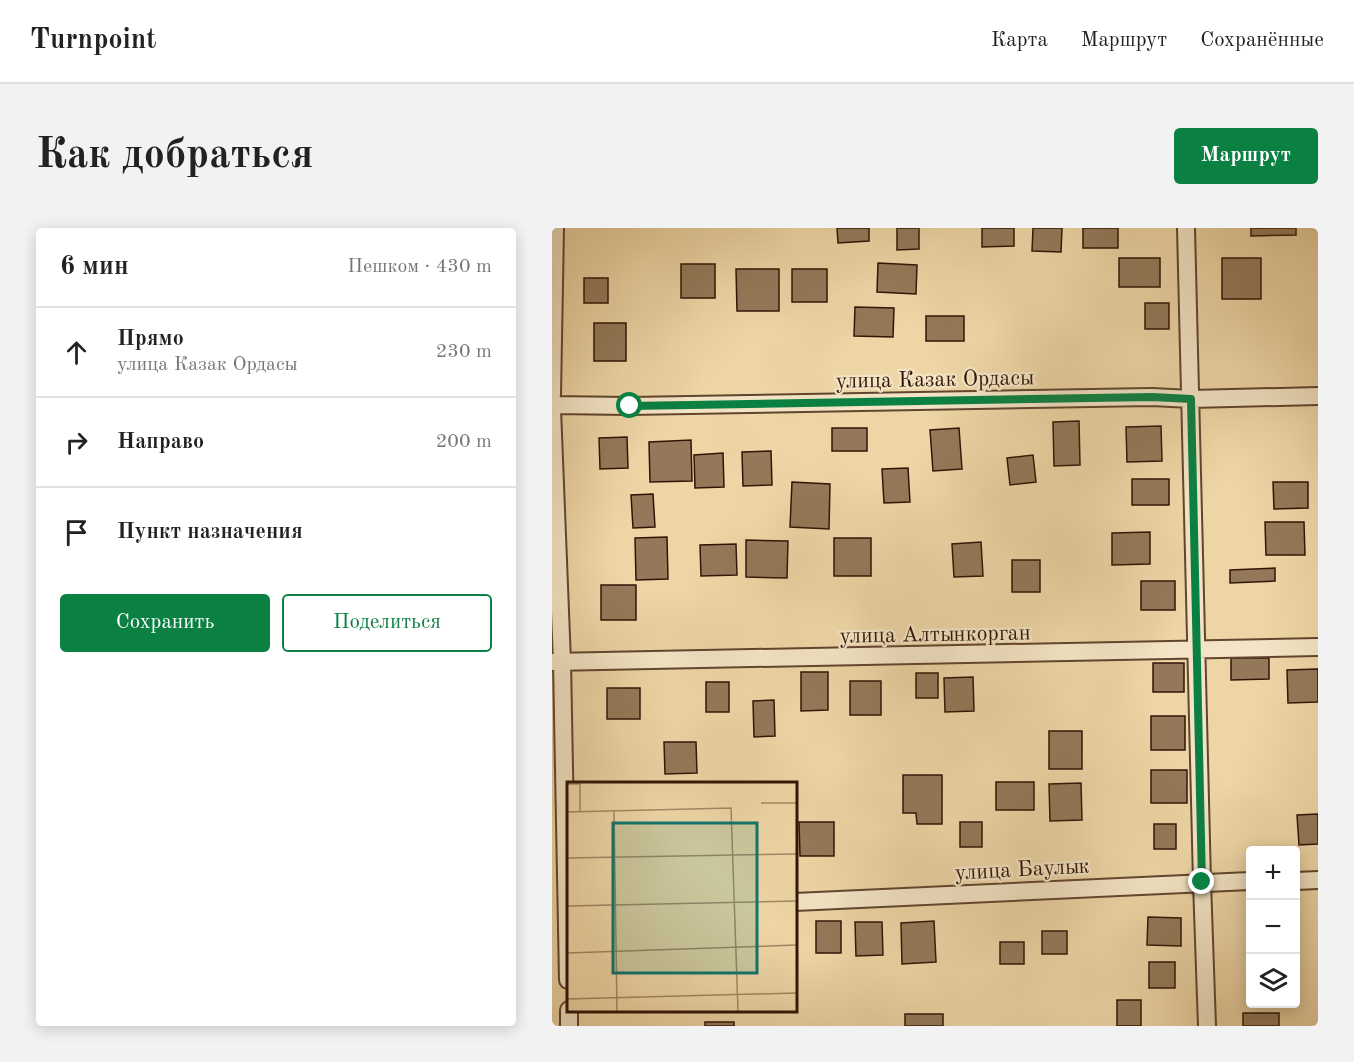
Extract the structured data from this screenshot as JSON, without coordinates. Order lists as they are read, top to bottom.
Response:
{
  "streets": {
    "street": ["улица Казак Ордасы", "улица Алтынкорган", "улица Баулык"]
  },
  "page": {
    "header": "Turnpoint",
    "nav": ["Карта", "Маршрут", "Сохранённые"],
    "buttons": [
      "Маршрут",
      ["Сохранить", "Поделиться"]
    ],
    "title": "Как добраться",
    "heading": ["6 мин", "Пешком · 430 m"],
    "list": [
      ["Прямо", "улица Казак Ордасы", "230 m"],
      ["Направо", "200 m"],
      "Пункт назначения"
    ],
    "map_buttons": ["+", "−"]
  }
}
